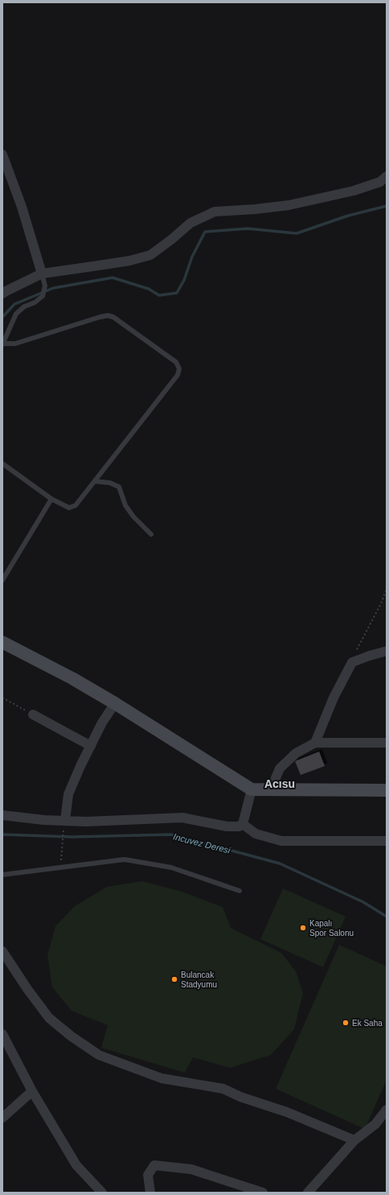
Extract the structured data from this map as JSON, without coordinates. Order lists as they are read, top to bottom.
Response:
{
  "districts": ["Acısu"],
  "water": ["Incuvez Deresi"],
  "places": ["Kapalı Spor Salonu", "Bulancak Stadyumu", "Ek Saha"]
}
